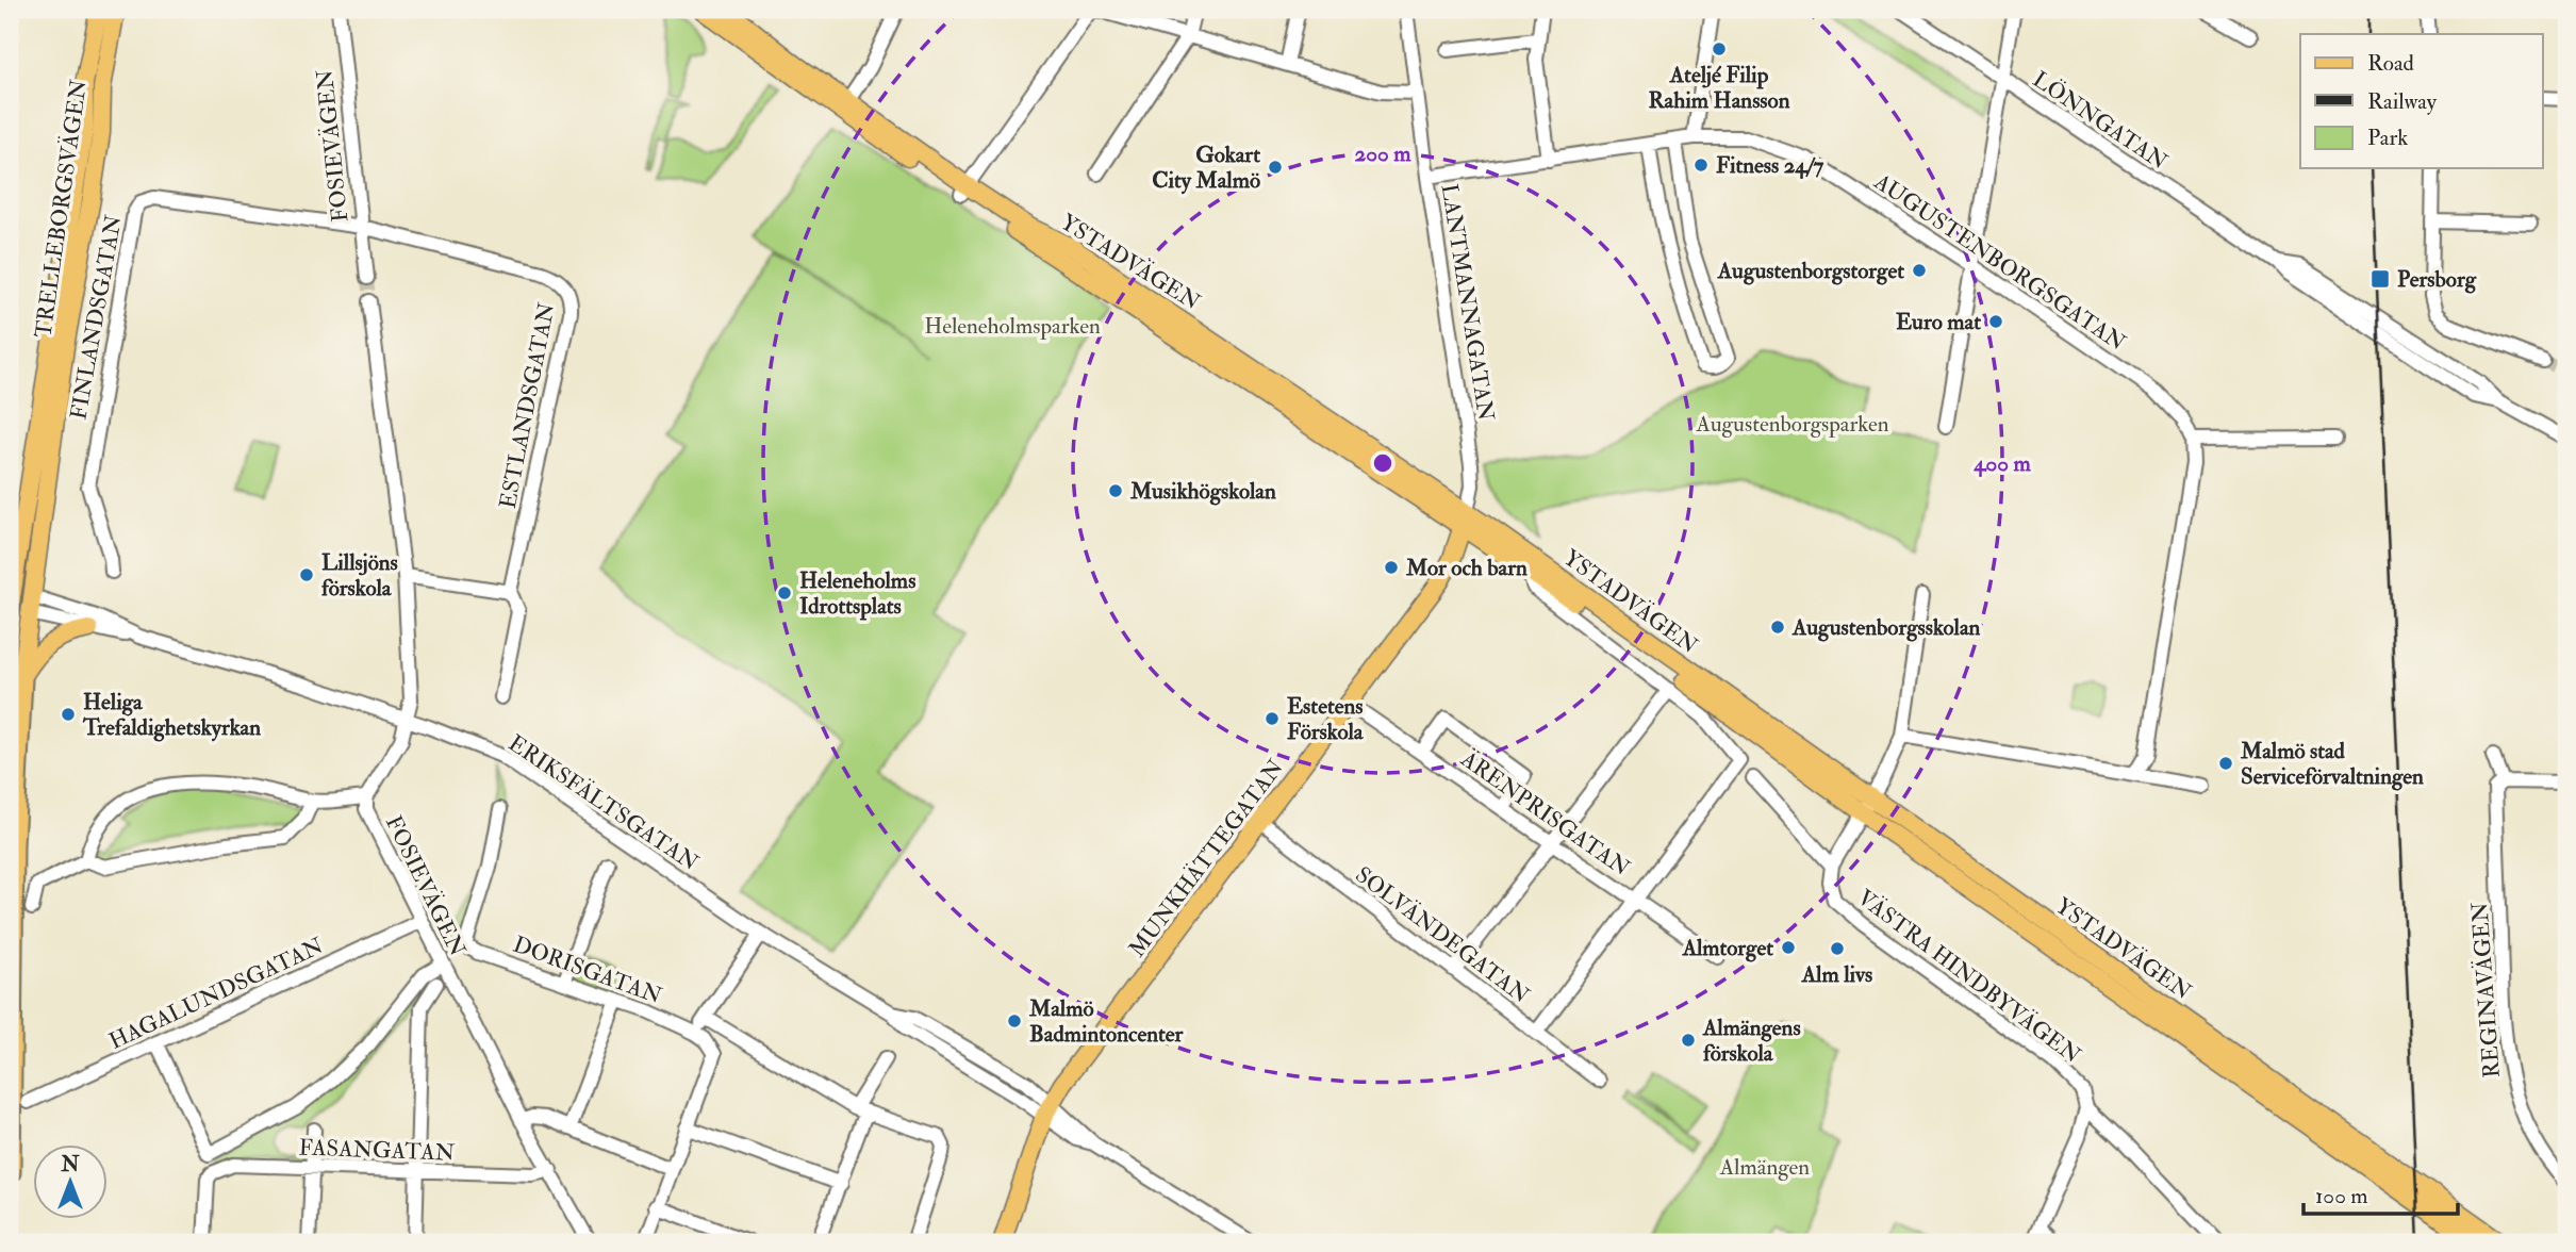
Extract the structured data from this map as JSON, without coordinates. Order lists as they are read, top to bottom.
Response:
{
  "streets": {
    "highway": ["TRELLEBORGSVÄGEN"],
    "main road": ["YSTADVÄGEN", "MUNKHÄTTEGATAN"],
    "street": [
      "LÖNNGATAN",
      "FOSIEVÄGEN",
      "AUGUSTENBORGSGATAN",
      "LANTMANNAGATAN",
      "FINLANDSGATAN",
      "ESTLANDSGATAN",
      "ERIKSFÄLTSGATAN",
      "ÄRENPRISGATAN",
      "SOLVÄNDEGATAN",
      "DORISGATAN",
      "VÄSTRA HINDBYVÄGEN",
      "REGINAVÄGEN",
      "HAGALUNDSGATAN",
      "FASANGATAN"
    ]
  },
  "crossings": [
    ["FOSIEVÄGEN", "FINLANDSGATAN"],
    ["FOSIEVÄGEN", "ESTLANDSGATAN"],
    ["FOSIEVÄGEN", "ERIKSFÄLTSGATAN"],
    ["FOSIEVÄGEN", "HAGALUNDSGATAN"],
    ["FOSIEVÄGEN", "FASANGATAN"],
    ["TRELLEBORGSVÄGEN", "ERIKSFÄLTSGATAN"],
    ["YSTADVÄGEN", "LANTMANNAGATAN"],
    ["YSTADVÄGEN", "ÄRENPRISGATAN"],
    ["YSTADVÄGEN", "MUNKHÄTTEGATAN"],
    ["AUGUSTENBORGSGATAN", "LANTMANNAGATAN"],
    ["LANTMANNAGATAN", "MUNKHÄTTEGATAN"],
    ["FINLANDSGATAN", "ESTLANDSGATAN"],
    ["ERIKSFÄLTSGATAN", "MUNKHÄTTEGATAN"],
    ["ÄRENPRISGATAN", "MUNKHÄTTEGATAN"],
    ["MUNKHÄTTEGATAN", "SOLVÄNDEGATAN"]
  ],
  "parks": ["Heleneholmsparken", "Augustenborgsparken", "Almängen"],
  "places": {
    "other": [
      "Ateljé Filip Rahim Hansson",
      "Fitness 24/7",
      "Gokart City Malmö",
      "Augustenborgstorget",
      "Euro mat",
      "Musikhögskolan",
      "Mor och barn",
      "Lillsjöns förskola",
      "Heleneholms Idrottsplats",
      "Augustenborgsskolan",
      "Heliga Trefaldighetskyrkan",
      "Estetens Förskola",
      "Malmö stad Serviceförvaltningen",
      "Almtorget",
      "Alm livs",
      "Malmö Badmintoncenter",
      "Almängens förskola"
    ],
    "transit": ["Persborg"]
  },
  "legend": ["Road", "Railway", "Park"],
  "scale_bar": "100 m",
  "north": "top",
  "rings": ["200 m", "400 m"]
}
